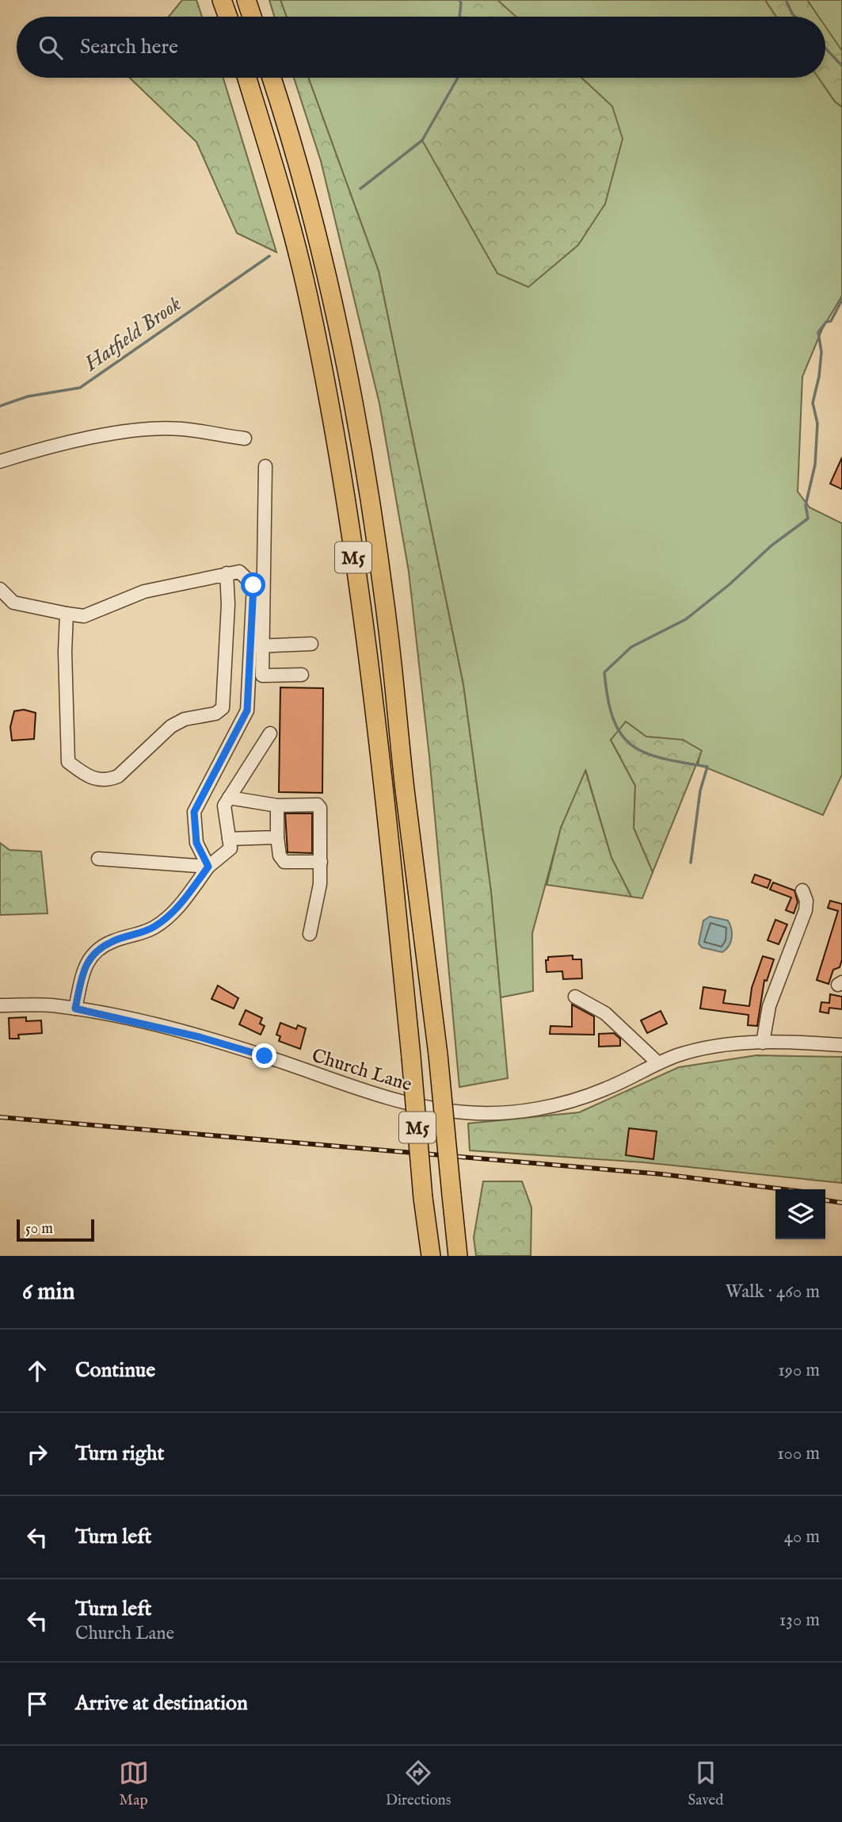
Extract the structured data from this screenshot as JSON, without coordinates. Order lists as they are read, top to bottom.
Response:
{
  "streets": {
    "highway": ["M5"],
    "street": ["Church Lane"]
  },
  "water": ["Hatfield Brook"],
  "scale_bar": "50 m",
  "page": {
    "search": "Search here",
    "scale": "50 m",
    "heading": ["6 min", "Walk · 460 m"],
    "list": [
      ["Continue", "190 m"],
      ["Turn right", "100 m"],
      ["Turn left", "40 m"],
      ["Turn left", "Church Lane", "130 m"],
      "Arrive at destination"
    ],
    "nav": ["Map", "Directions", "Saved"]
  }
}
